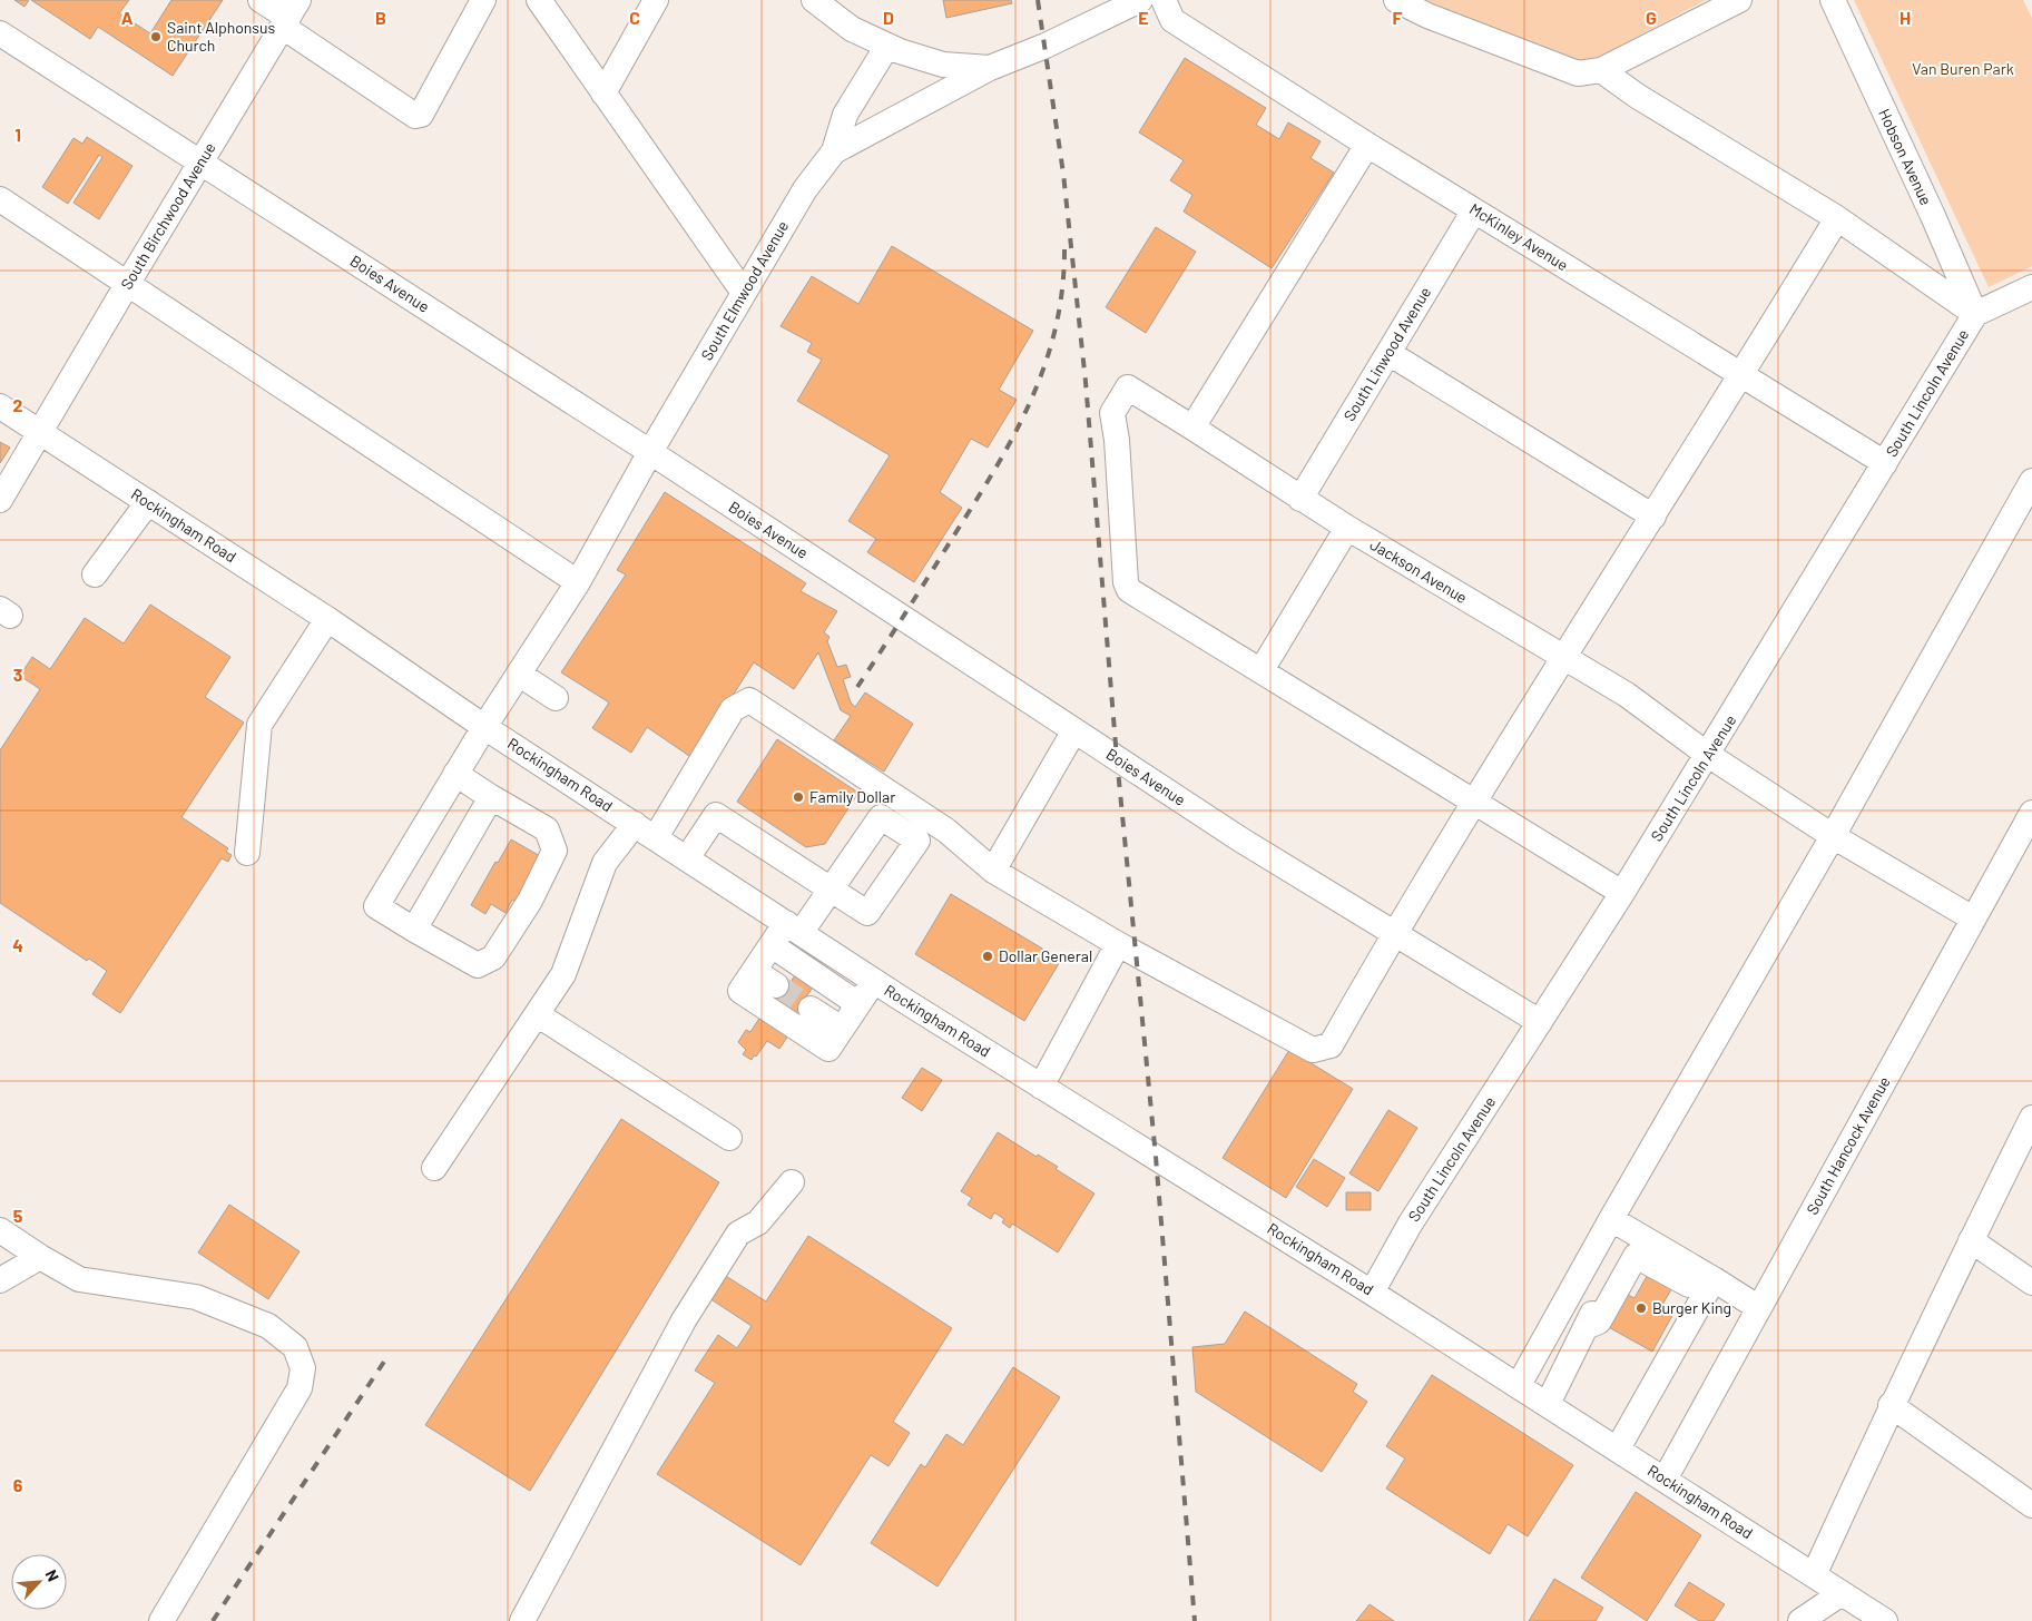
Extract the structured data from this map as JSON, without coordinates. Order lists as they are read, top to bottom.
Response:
{
  "streets": {
    "street": [
      "Hobson Avenue",
      "South Birchwood Avenue",
      "McKinley Avenue",
      "Boies Avenue",
      "South Elmwood Avenue",
      "South Linwood Avenue",
      "South Lincoln Avenue",
      "Rockingham Road",
      "Jackson Avenue",
      "South Hancock Avenue"
    ]
  },
  "crossings": [
    ["Hobson Avenue", "South Lincoln Avenue"],
    ["South Birchwood Avenue", "Boies Avenue"],
    ["South Birchwood Avenue", "Rockingham Road"],
    ["McKinley Avenue", "South Linwood Avenue"],
    ["McKinley Avenue", "South Lincoln Avenue"],
    ["Boies Avenue", "South Elmwood Avenue"],
    ["Boies Avenue", "South Lincoln Avenue"],
    ["South Elmwood Avenue", "Rockingham Road"],
    ["South Linwood Avenue", "Jackson Avenue"],
    ["South Lincoln Avenue", "Rockingham Road"],
    ["South Lincoln Avenue", "Jackson Avenue"],
    ["Rockingham Road", "South Hancock Avenue"],
    ["Jackson Avenue", "South Hancock Avenue"]
  ],
  "parks": ["Van Buren Park"],
  "places": [
    "Saint Alphonsus Church",
    "Family Dollar",
    "Dollar General",
    "Burger King"
  ],
  "north": "top right",
  "grid": {
    "columns": [
      "A",
      "B",
      "C",
      "D",
      "E",
      "F",
      "G",
      "H"
    ],
    "rows": [
      "1",
      "2",
      "3",
      "4",
      "5",
      "6"
    ]
  }
}
